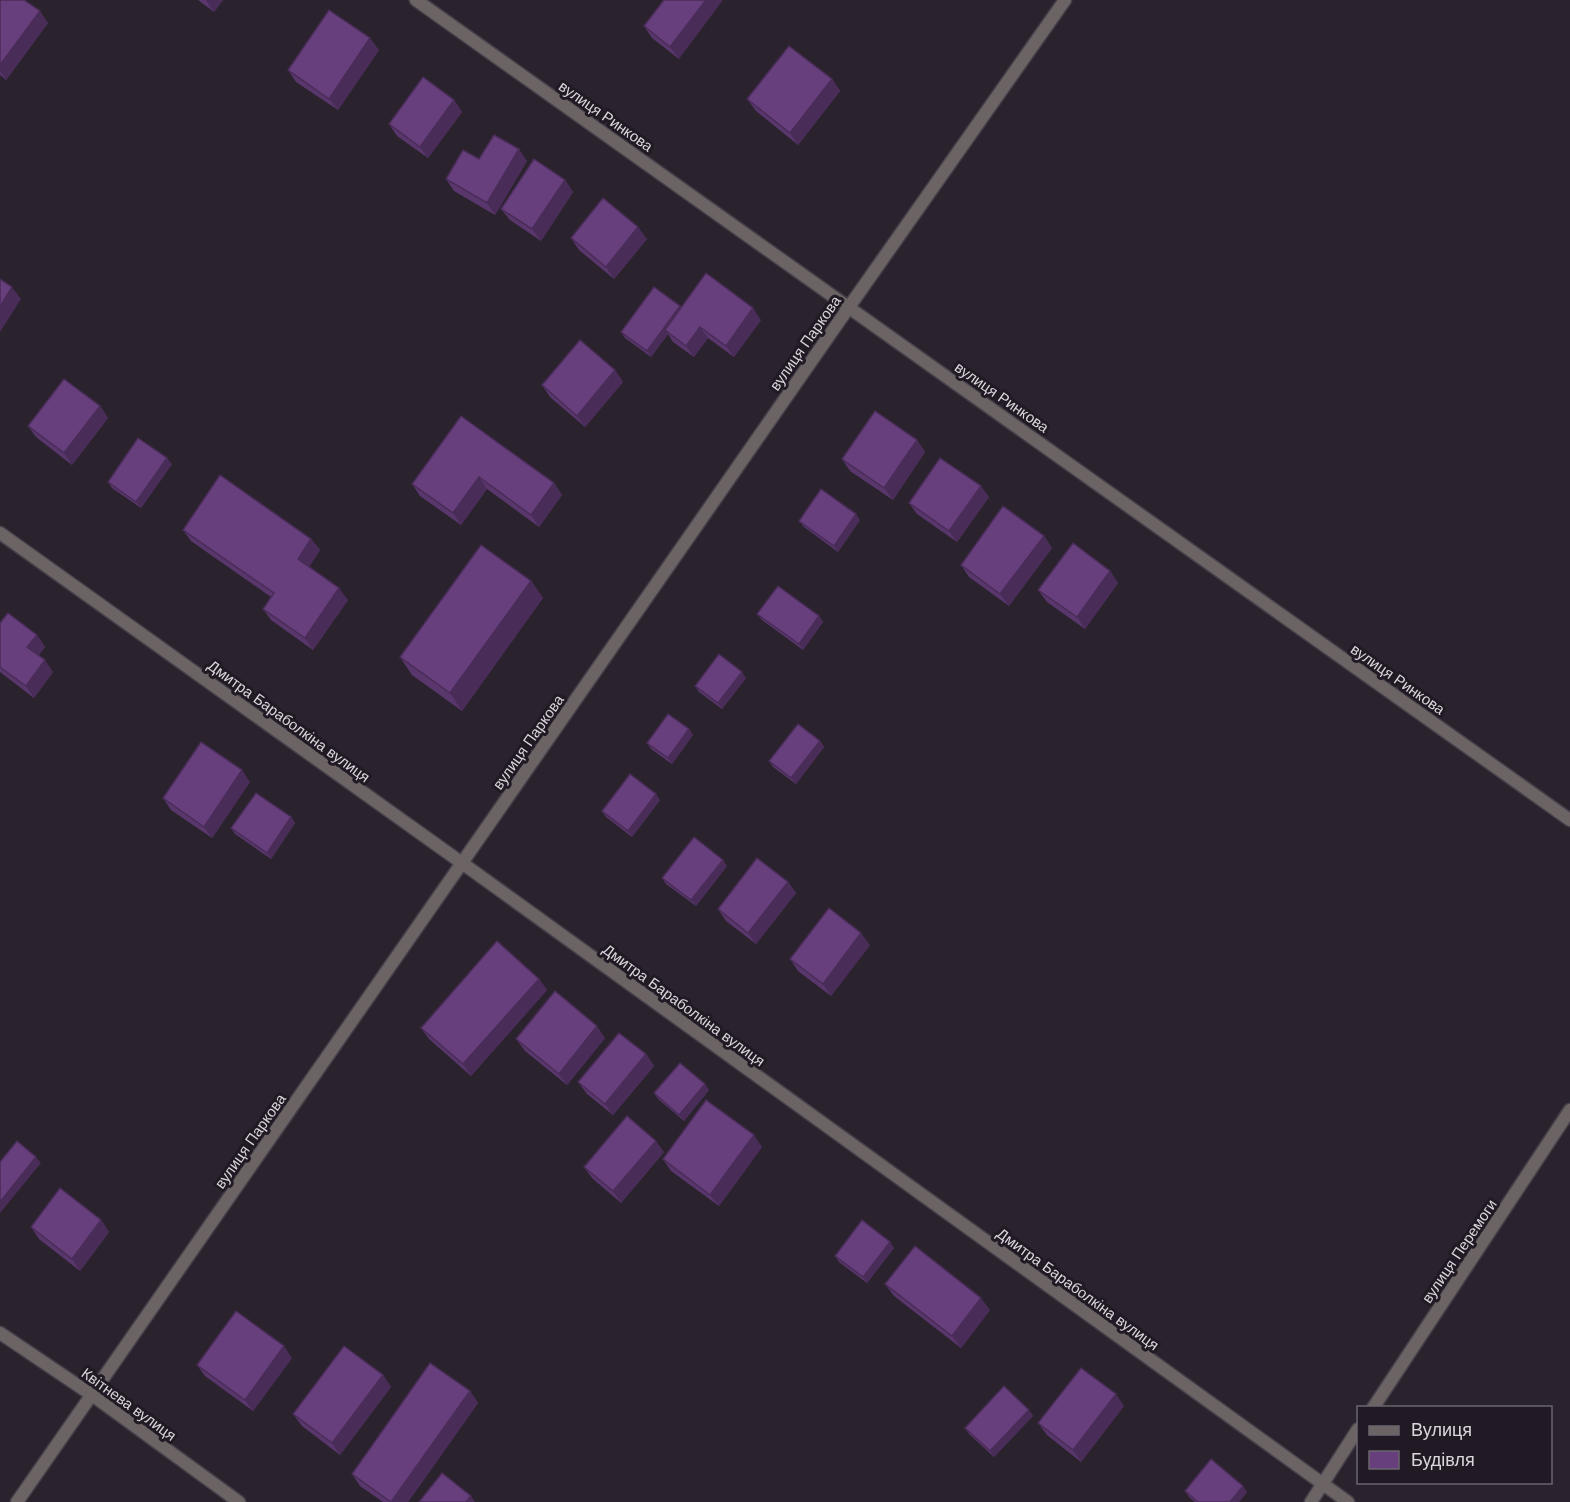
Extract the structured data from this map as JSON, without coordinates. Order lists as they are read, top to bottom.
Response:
{
  "streets": {
    "street": [
      "вулиця Ринкова",
      "вулиця Паркова",
      "Дмитра Бараболкіна вулиця",
      "вулиця Перемоги",
      "Квітнева вулиця"
    ]
  },
  "crossings": [
    ["вулиця Ринкова", "вулиця Паркова"],
    ["вулиця Паркова", "Дмитра Бараболкіна вулиця"],
    ["вулиця Паркова", "Квітнева вулиця"]
  ],
  "legend": ["Вулиця", "Будівля"]
}
